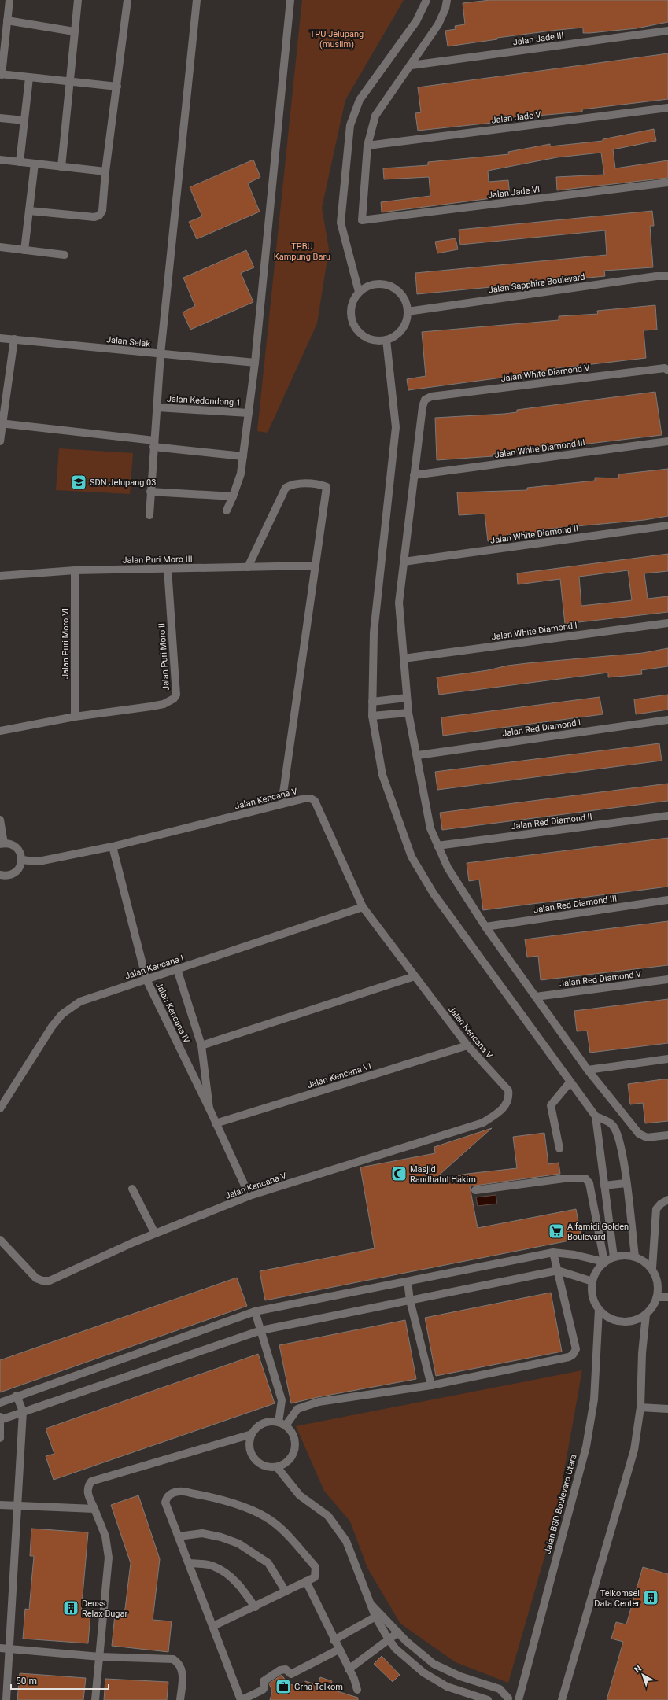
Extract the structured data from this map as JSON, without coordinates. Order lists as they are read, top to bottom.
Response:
{
  "streets": {
    "street": [
      "Jalan Jade III",
      "Jalan Jade V",
      "Jalan Jade VI",
      "Jalan Sapphire Boulevard",
      "Jalan Selak",
      "Jalan White Diamond V",
      "Jalan Kedondong 1",
      "Jalan White Diamond III",
      "Jalan White Diamond II",
      "Jalan Puri Moro III",
      "Jalan White Diamond I",
      "Jalan Puri Moro VI",
      "Jalan Puri Moro II",
      "Jalan Red Diamond I",
      "Jalan Kencana V",
      "Jalan Red Diamond II",
      "Jalan Red Diamond III",
      "Jalan Kencana I",
      "Jalan Red Diamond V",
      "Jalan Kencana IV",
      "Jalan Kencana VI",
      "Jalan BSD Boulevard Utara"
    ]
  },
  "crossings": [
    ["Jalan Jade V", "Jalan Jade VI"],
    ["Jalan White Diamond V", "Jalan White Diamond III"],
    ["Jalan Puri Moro III", "Jalan Puri Moro VI"],
    ["Jalan Puri Moro III", "Jalan Puri Moro II"],
    ["Jalan Puri Moro VI", "Jalan Puri Moro II"],
    ["Jalan Kencana V", "Jalan Kencana I"],
    ["Jalan Kencana V", "Jalan Kencana IV"],
    ["Jalan Kencana V", "Jalan Kencana VI"],
    ["Jalan Kencana I", "Jalan Kencana IV"],
    ["Jalan Kencana IV", "Jalan Kencana VI"]
  ],
  "parks": ["TPU Jelupang (muslim)", "TPBU Kampung Baru"],
  "places": {
    "school or university": ["SDN Jelupang 03"],
    "mosque": ["Masjid Raudhatul Hakim"],
    "supermarket": ["Alfamidi Golden Boulevard"],
    "building": ["Telkomsel Data Center", "Deuss Relax Bugar"],
    "office": ["Grha Telkom"]
  },
  "scale_bar": "50 m",
  "north": "top left"
}
